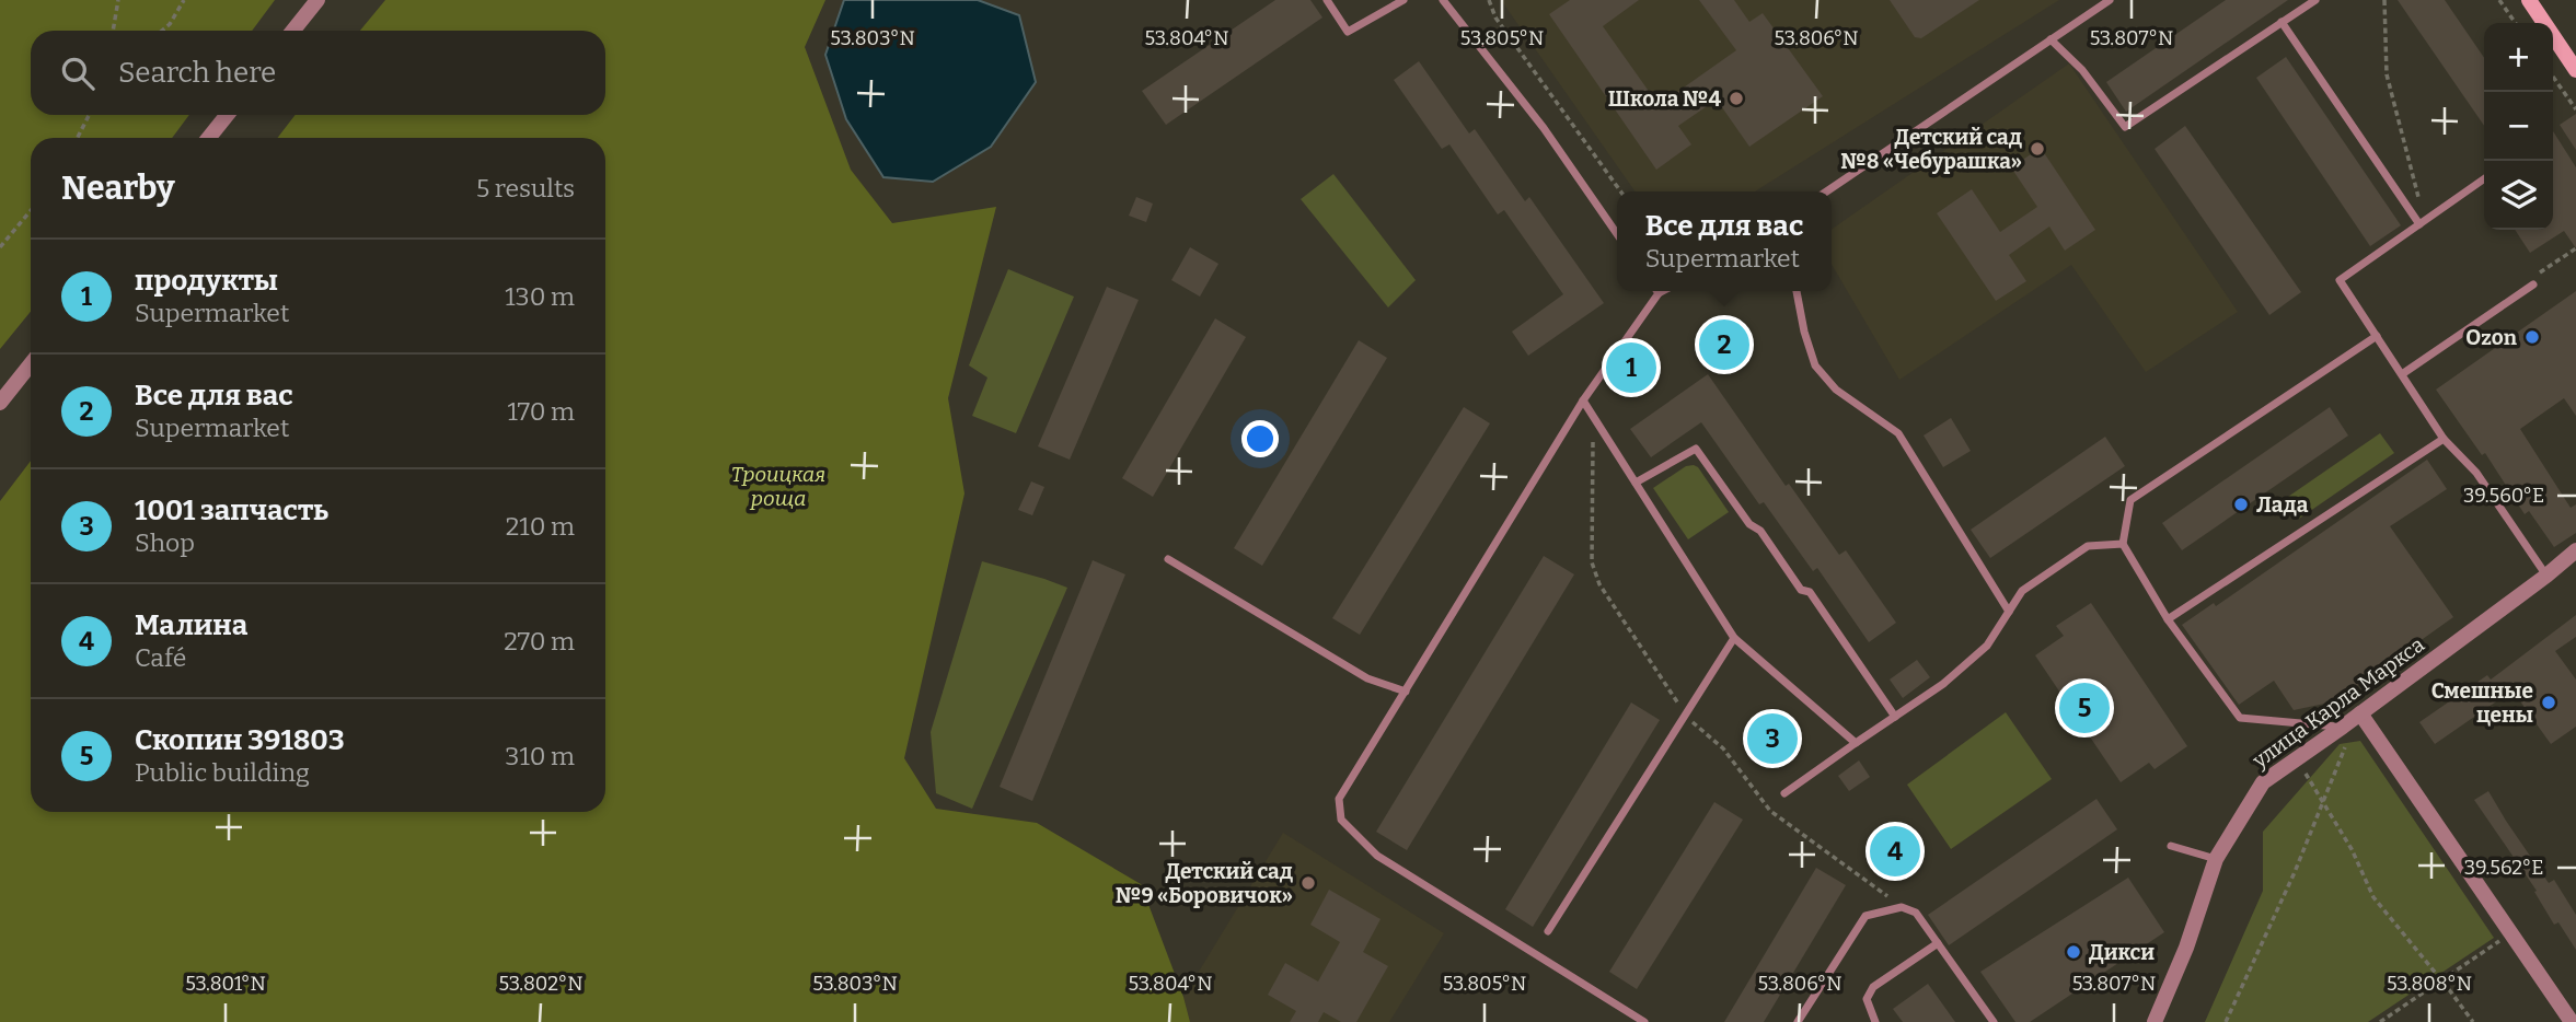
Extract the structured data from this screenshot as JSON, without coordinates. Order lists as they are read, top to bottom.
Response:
{
  "streets": {
    "street": ["улица Карла Маркса"]
  },
  "parks": ["Троицкая роща"],
  "places": [
    "Школа №4",
    "Детский сад №8 «Чебурашка»",
    "Ozon",
    "Лада",
    "Смешные цены",
    "Детский сад №9 «Боровичок»",
    "Дикси"
  ],
  "page": {
    "map_buttons": ["+", "−"],
    "search": "Search here",
    "heading": ["Nearby", "5 results"],
    "popup": ["Все для вас", "Supermarket"],
    "list": [
      {
        "mark": "1",
        "name": "продукты",
        "note": "Supermarket",
        "value": "130 m"
      },
      {
        "mark": "2",
        "name": "Все для вас",
        "note": "Supermarket",
        "value": "170 m"
      },
      {
        "mark": "3",
        "name": "1001 запчасть",
        "note": "Shop",
        "value": "210 m"
      },
      {
        "mark": "4",
        "name": "Малина",
        "note": "Café",
        "value": "270 m"
      },
      {
        "mark": "5",
        "name": "Скопин 391803",
        "note": "Public building",
        "value": "310 m"
      }
    ],
    "pins": [
      "2",
      "1",
      "5",
      "3",
      "4"
    ]
  },
  "coordinates": [
    "53.803°N",
    "53.804°N",
    "53.805°N",
    "53.806°N",
    "53.807°N",
    "39.560°E",
    "39.562°E",
    "53.801°N",
    "53.802°N",
    "53.808°N"
  ]
}
